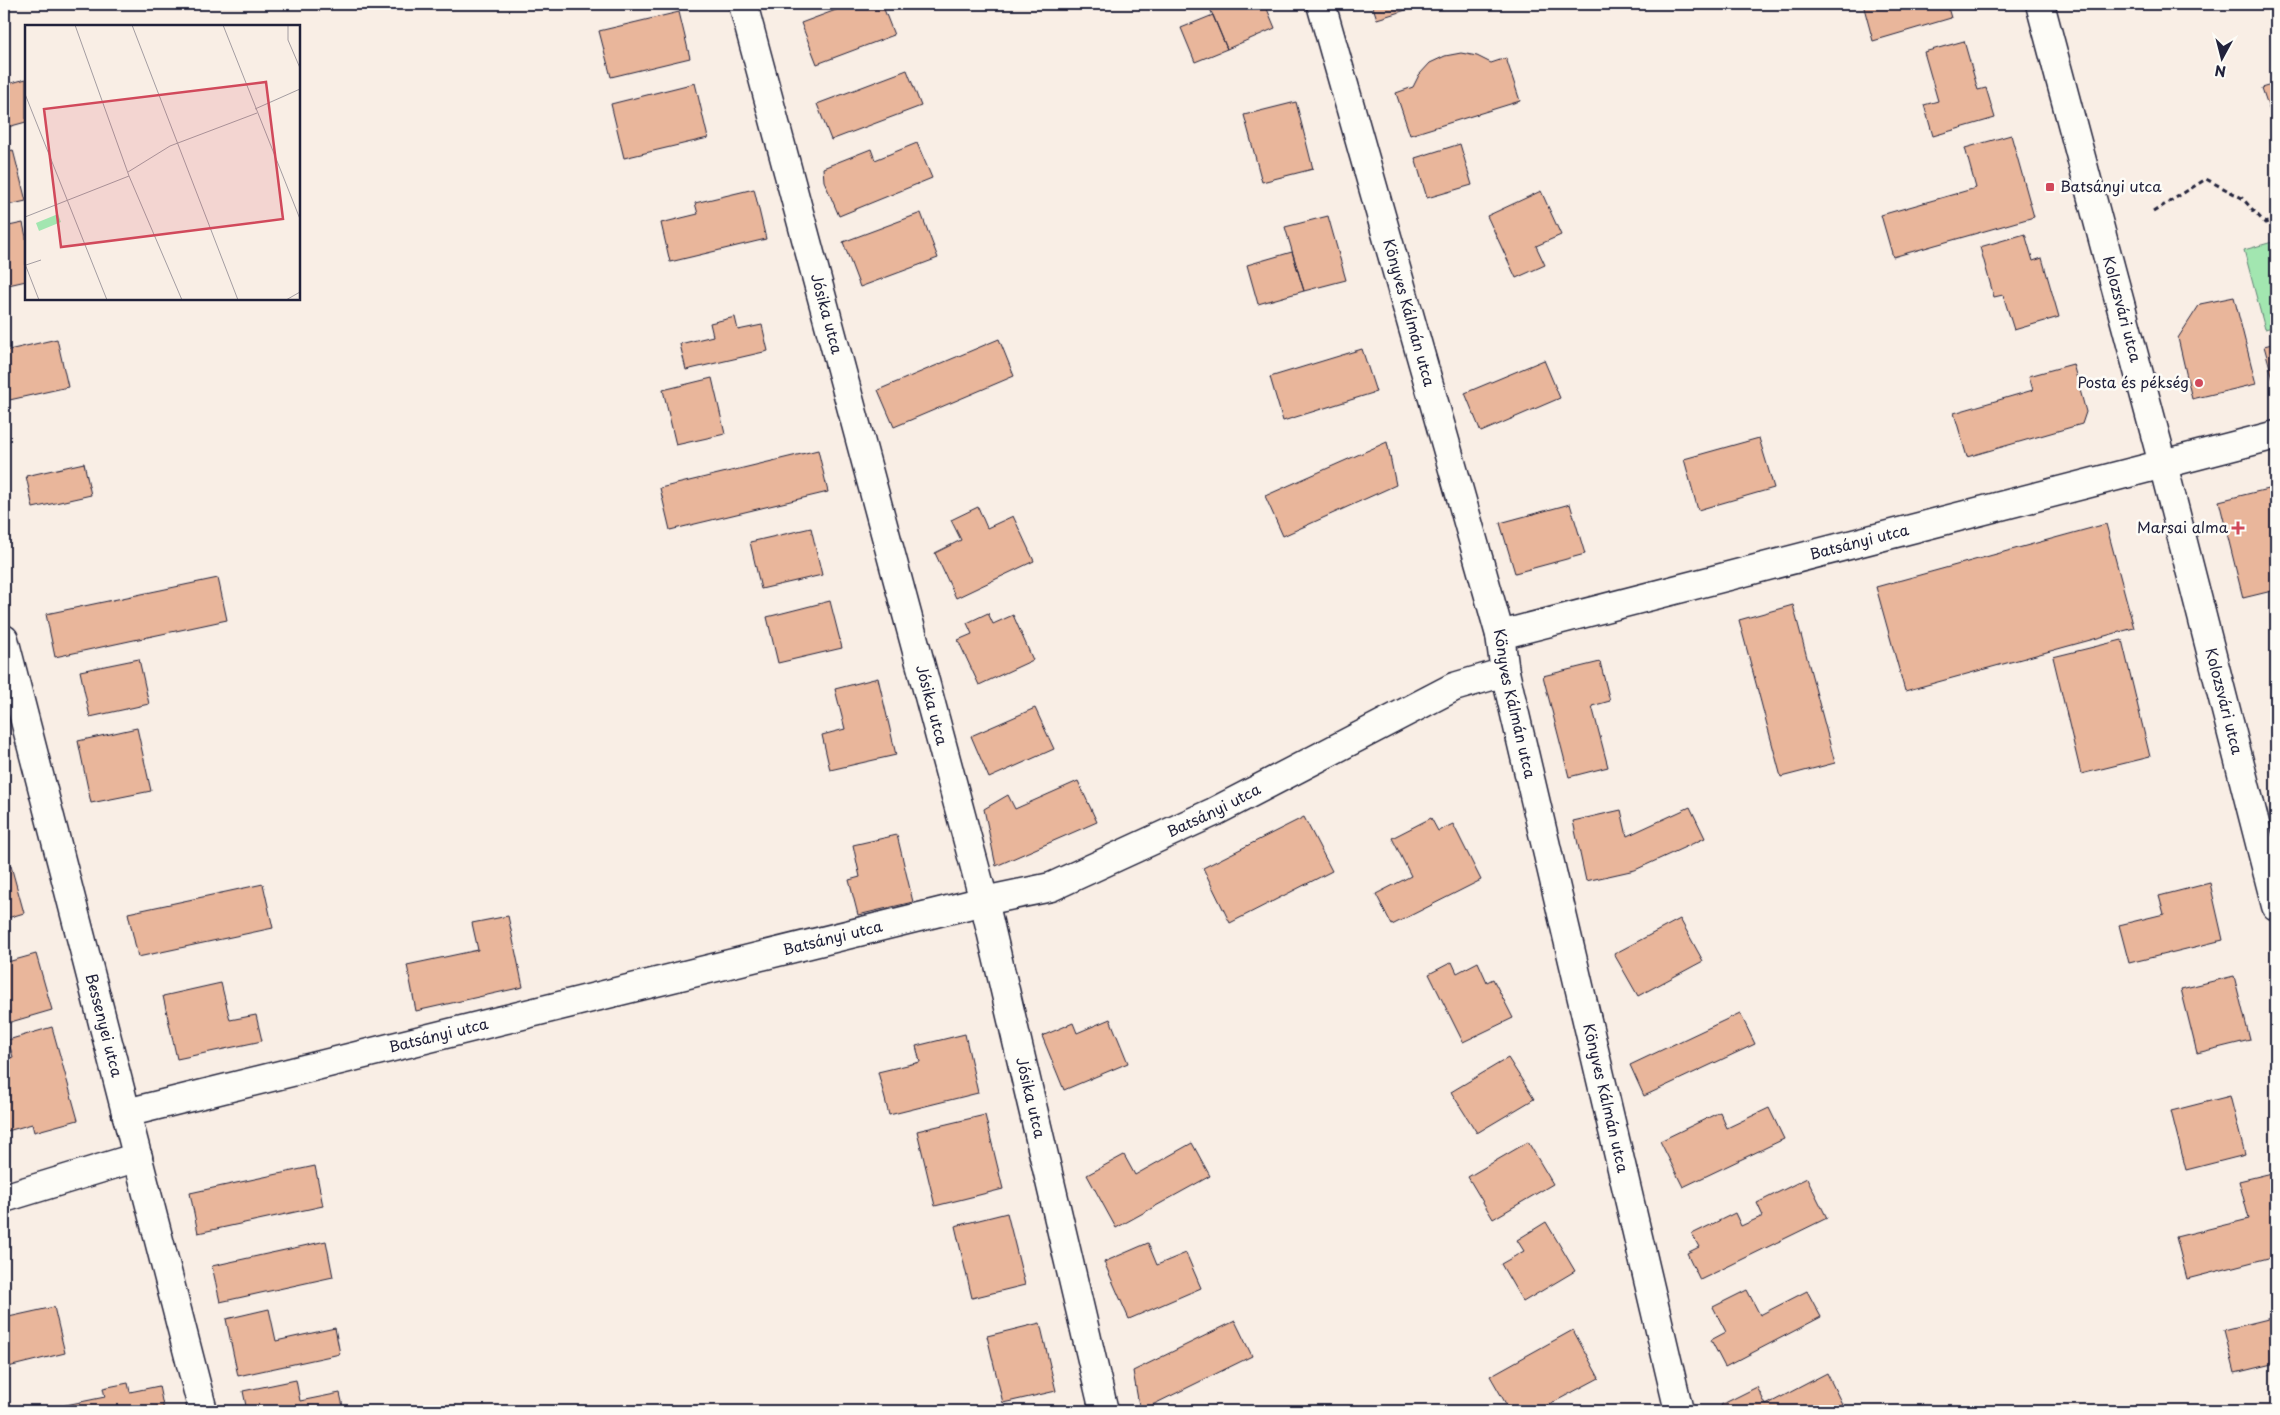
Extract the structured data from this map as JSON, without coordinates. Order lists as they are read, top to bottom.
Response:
{
  "streets": {
    "street": [
      "Kolozsvári utca",
      "Könyves Kálmán utca",
      "Jósika utca",
      "Batsányi utca",
      "Bessenyei utca"
    ]
  },
  "crossings": [
    ["Kolozsvári utca", "Batsányi utca"],
    ["Könyves Kálmán utca", "Batsányi utca"],
    ["Jósika utca", "Batsányi utca"],
    ["Batsányi utca", "Bessenyei utca"]
  ],
  "places": {
    "transit": ["Batsányi utca"],
    "other": ["Posta és pékség"],
    "health": ["Marsai alma"]
  },
  "north": "bottom"
}
